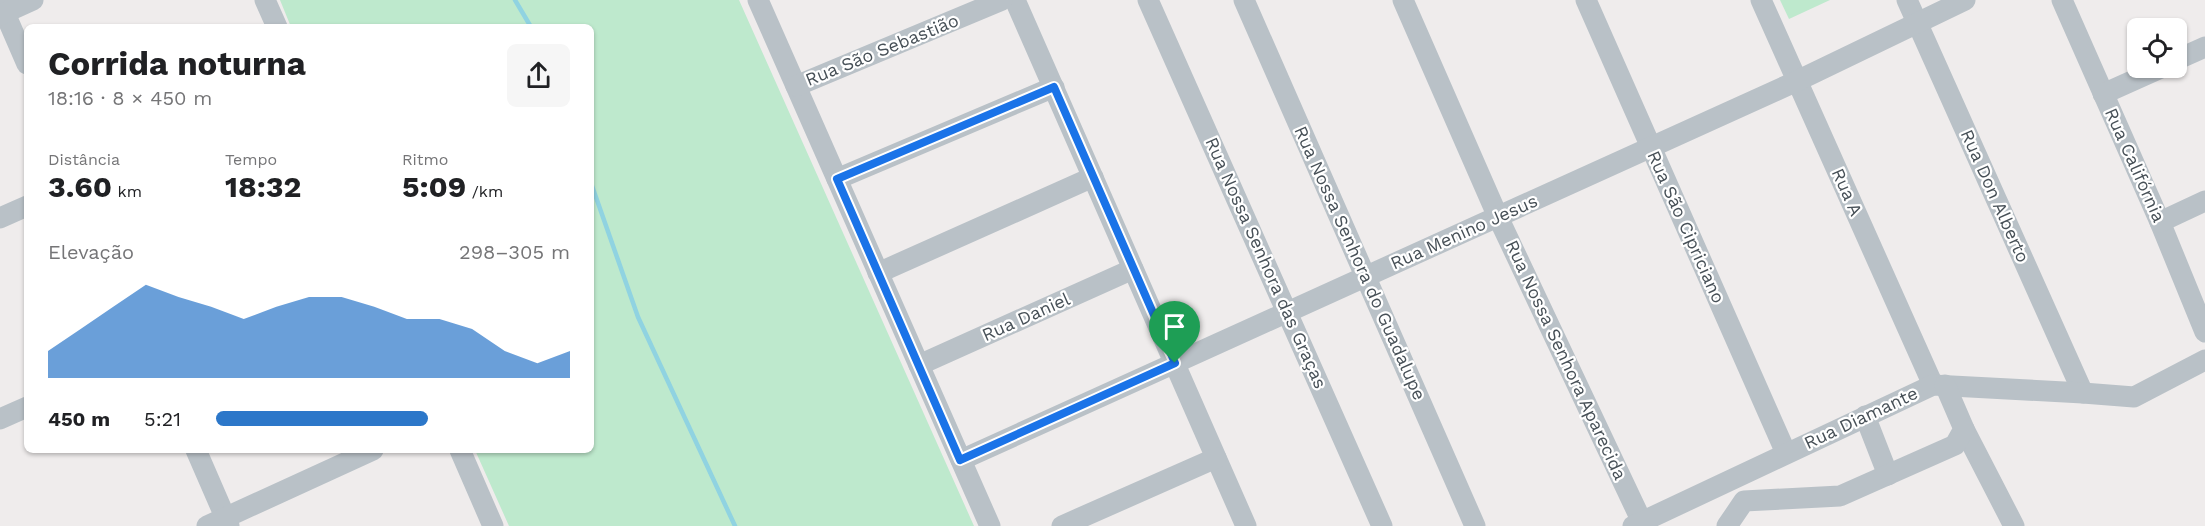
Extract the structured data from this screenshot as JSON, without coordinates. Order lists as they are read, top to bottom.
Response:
{
  "streets": {
    "street": [
      "Rua São Sebastião",
      "Rua Califórnia",
      "Rua A",
      "Rua Don Alberto",
      "Rua São Cipriciano",
      "Rua Menino Jesus",
      "Rua Nossa Senhora das Graças",
      "Rua Nossa Senhora do Guadalupe",
      "Rua Daniel",
      "Rua Nossa Senhora Aparecida",
      "Rua Diamante"
    ]
  },
  "crossings": [
    ["Rua A", "Rua Menino Jesus"],
    ["Rua A", "Rua Diamante"],
    ["Rua Don Alberto", "Rua Menino Jesus"],
    ["Rua Don Alberto", "Rua Diamante"],
    ["Rua São Cipriciano", "Rua Menino Jesus"],
    ["Rua São Cipriciano", "Rua Diamante"],
    ["Rua Menino Jesus", "Rua Nossa Senhora das Graças"],
    ["Rua Menino Jesus", "Rua Nossa Senhora do Guadalupe"],
    ["Rua Menino Jesus", "Rua Nossa Senhora Aparecida"],
    ["Rua Nossa Senhora Aparecida", "Rua Diamante"]
  ],
  "page": {
    "heading": ["Corrida noturna", "18:16 · 8 × 450 m"],
    "stats": [
      ["Distância", "3.60 km"],
      ["Tempo", "18:32"],
      ["Ritmo", "5:09 /km"]
    ],
    "chart": ["Elevação", "298–305 m"],
    "list": [
      {
        "name": "450 m",
        "note": "5:21"
      }
    ]
  }
}
